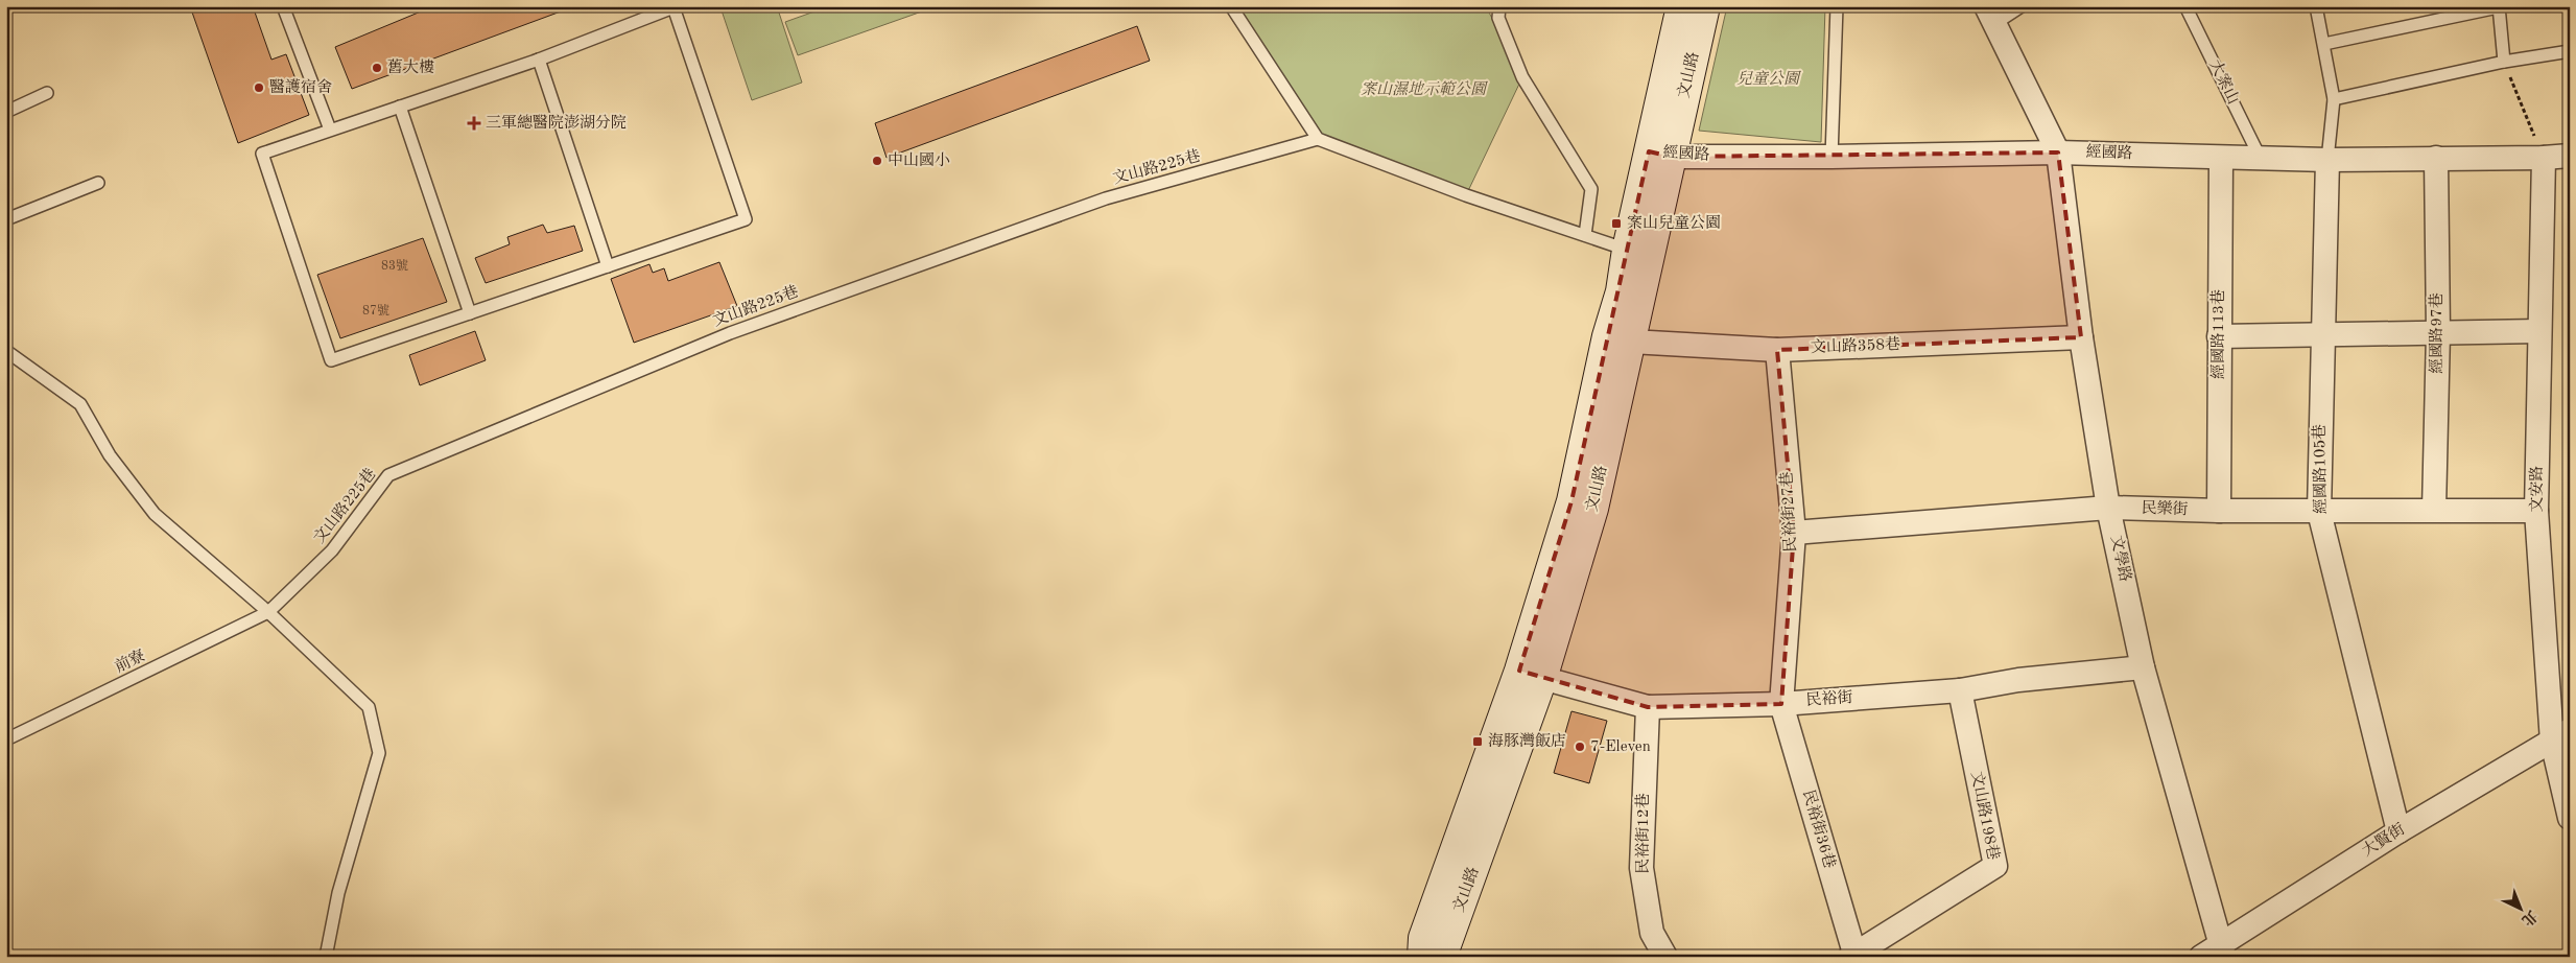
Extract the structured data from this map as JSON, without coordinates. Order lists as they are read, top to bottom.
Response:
{
  "streets": {
    "main road": ["文山路"],
    "street": [
      "經國路",
      "經國路97巷",
      "經國路113巷",
      "文山路358巷",
      "經國路105巷",
      "文安路",
      "民樂街",
      "民裕街27巷",
      "文學路",
      "民裕街",
      "文山路198巷",
      "民裕街36巷",
      "民裕街12巷",
      "大賢街"
    ],
    "lane": ["大案山", "文山路225巷", "前寮"]
  },
  "crossings": [
    ["文山路", "經國路"],
    ["文山路", "文山路358巷"],
    ["文山路", "民裕街"],
    ["大案山", "經國路"],
    ["經國路", "經國路97巷"],
    ["經國路", "經國路113巷"],
    ["經國路", "經國路105巷"],
    ["經國路", "文安路"],
    ["經國路", "文學路"],
    ["文山路225巷", "前寮"],
    ["經國路97巷", "民樂街"],
    ["經國路113巷", "民樂街"],
    ["文山路358巷", "民裕街27巷"],
    ["文山路358巷", "文學路"],
    ["經國路105巷", "民樂街"],
    ["經國路105巷", "大賢街"],
    ["文安路", "民樂街"],
    ["文安路", "大賢街"],
    ["民樂街", "民裕街27巷"],
    ["民樂街", "文學路"],
    ["民裕街27巷", "民裕街"],
    ["民裕街27巷", "民裕街36巷"],
    ["文學路", "民裕街"],
    ["文學路", "大賢街"],
    ["民裕街", "文山路198巷"],
    ["民裕街", "民裕街36巷"],
    ["民裕街", "民裕街12巷"],
    ["文山路198巷", "民裕街36巷"]
  ],
  "parks": ["兒童公園", "案山濕地示範公園"],
  "places": {
    "other": [
      "舊大樓",
      "醫護宿舍",
      "中山國小",
      "7-Eleven"
    ],
    "health": ["三軍總醫院澎湖分院"],
    "transit": ["案山兒童公園", "海豚灣飯店"]
  },
  "house_numbers": ["83號", "87號"],
  "north": "bottom right"
}
